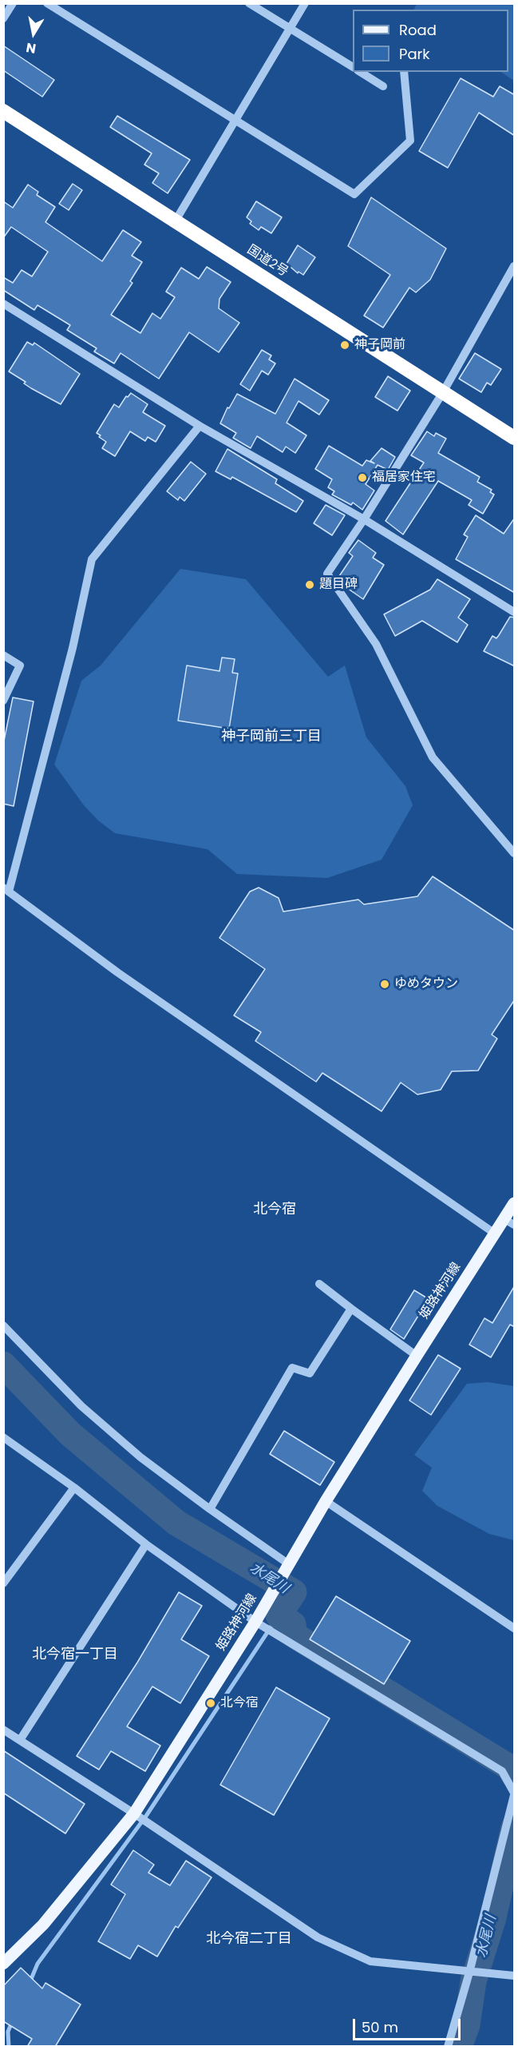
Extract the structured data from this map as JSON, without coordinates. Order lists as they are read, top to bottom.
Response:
{
  "streets": {
    "highway": ["国道2号"],
    "main road": ["姫路神河線"]
  },
  "districts": [
    "神子岡前三丁目",
    "北今宿",
    "北今宿一丁目",
    "北今宿二丁目"
  ],
  "water": ["水尾川"],
  "places": [
    "神子岡前",
    "福居家住宅",
    "題目碑",
    "ゆめタウン",
    "北今宿"
  ],
  "legend": ["Road", "Park"],
  "scale_bar": "50 m",
  "north": "bottom"
}
